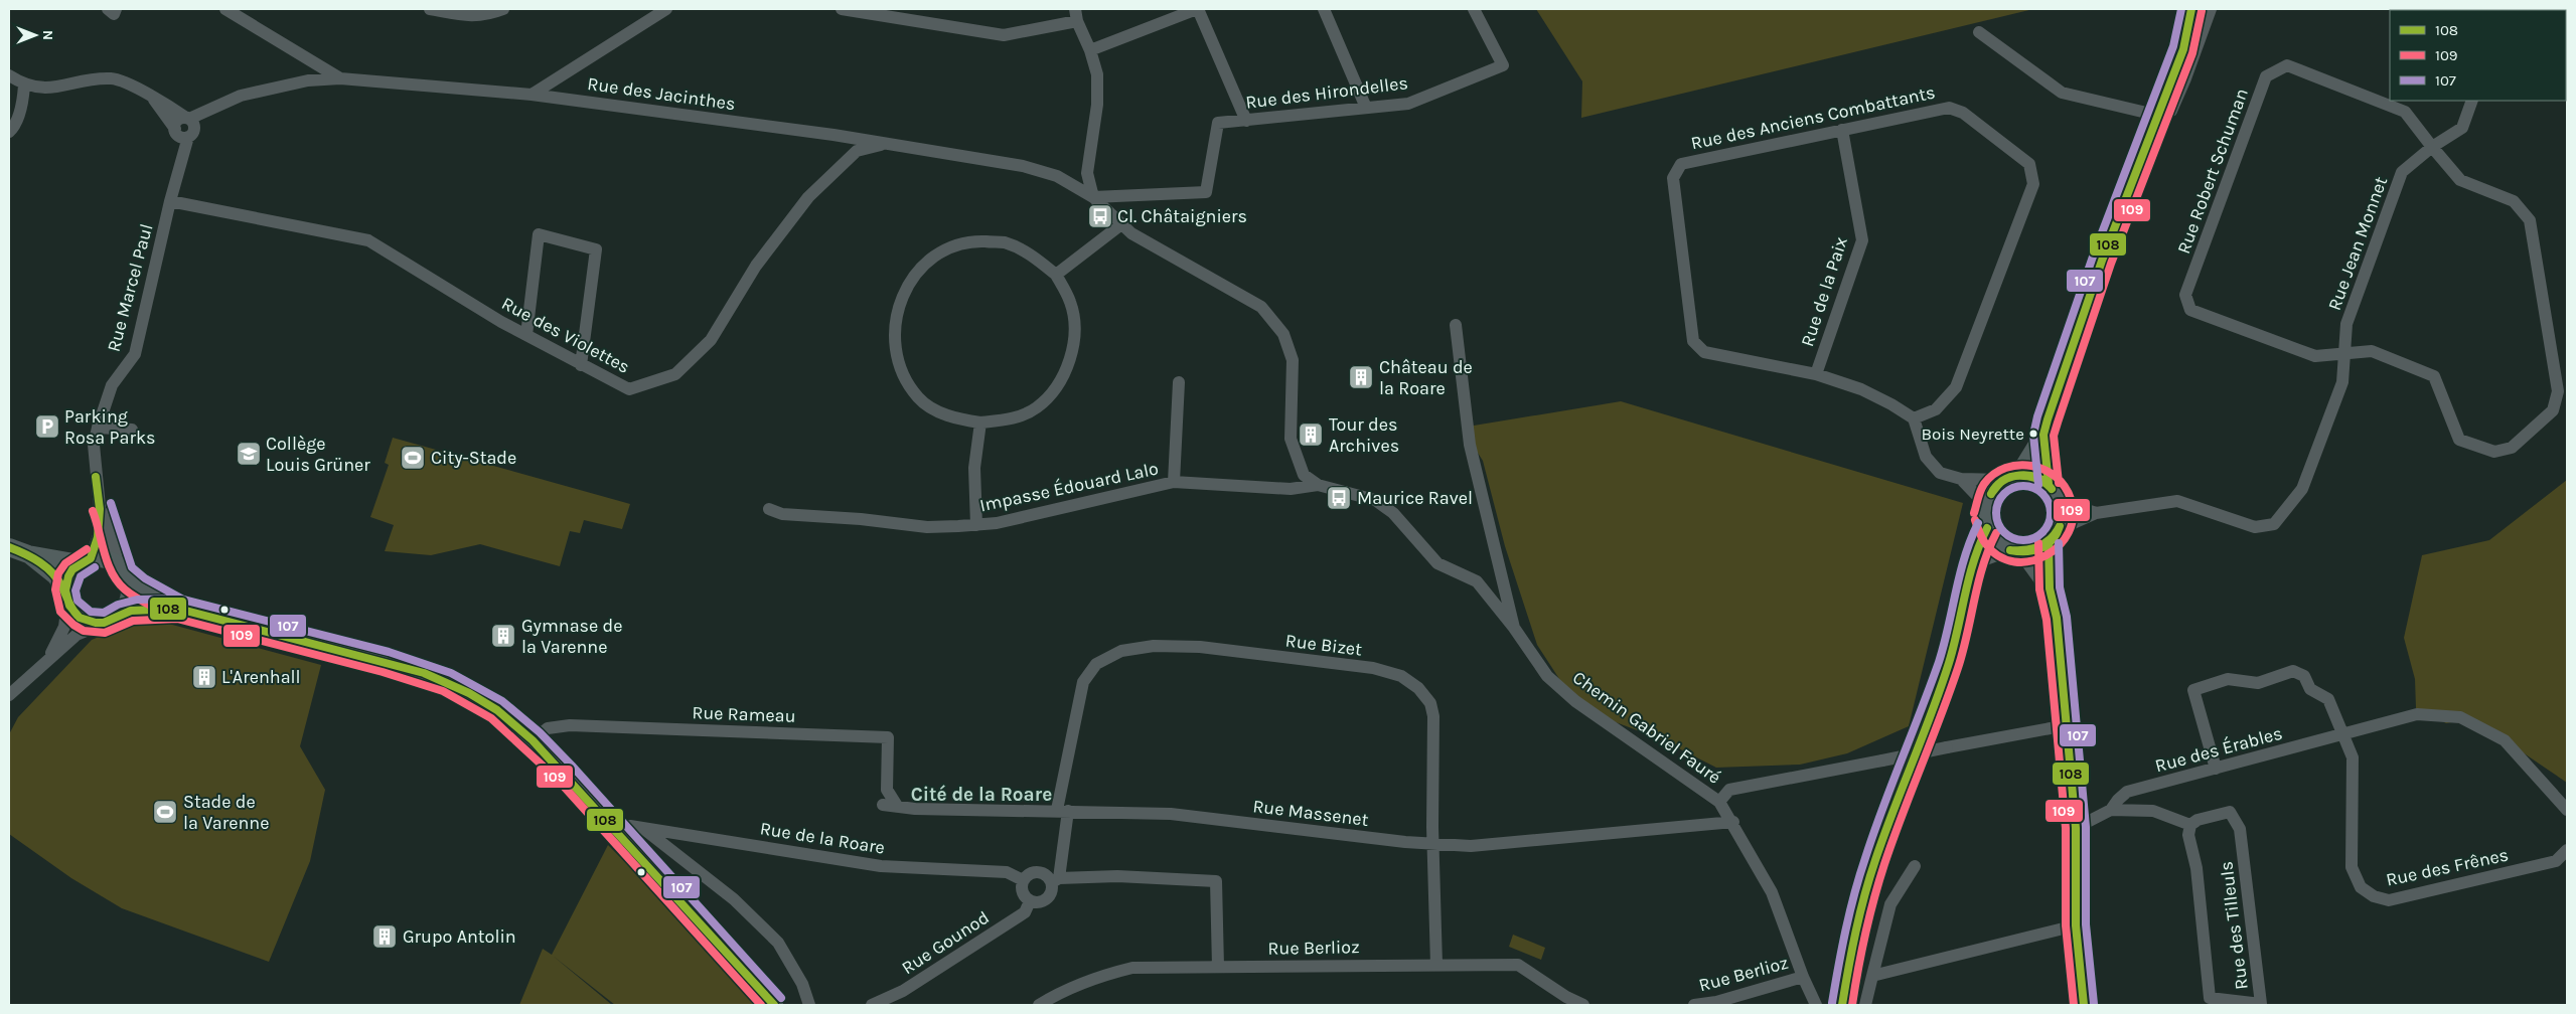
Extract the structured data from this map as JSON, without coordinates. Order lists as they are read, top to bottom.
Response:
{
  "streets": {
    "street": [
      "Rue des Hirondelles",
      "Rue des Jacinthes",
      "Rue des Anciens Combattants",
      "Rue Robert Schuman",
      "Rue Jean Monnet",
      "Rue Marcel Paul",
      "Rue de la Paix",
      "Rue des Violettes",
      "Impasse Édouard Lalo",
      "Rue Bizet",
      "Rue Rameau",
      "Chemin Gabriel Fauré",
      "Rue des Érables",
      "Rue Massenet",
      "Rue de la Roare",
      "Rue des Frênes",
      "Rue des Tilleuls",
      "Rue Gounod",
      "Rue Berlioz"
    ]
  },
  "crossings": [
    ["Rue des Hirondelles", "Rue des Jacinthes"],
    ["Rue des Jacinthes", "Rue Marcel Paul"],
    ["Rue des Jacinthes", "Rue des Violettes"],
    ["Rue des Jacinthes", "Impasse Édouard Lalo"],
    ["Rue des Anciens Combattants", "Rue de la Paix"],
    ["Rue Robert Schuman", "Rue Jean Monnet"],
    ["Rue Marcel Paul", "Rue des Violettes"],
    ["Rue Bizet", "Rue Massenet"],
    ["Rue Bizet", "Rue de la Roare"],
    ["Rue Bizet", "Rue Gounod"],
    ["Rue Bizet", "Rue Berlioz"],
    ["Rue Rameau", "Rue Massenet"],
    ["Chemin Gabriel Fauré", "Rue Massenet"],
    ["Chemin Gabriel Fauré", "Rue Berlioz"],
    ["Rue des Érables", "Rue des Frênes"],
    ["Rue de la Roare", "Rue Gounod"],
    ["Rue de la Roare", "Rue Berlioz"]
  ],
  "districts": ["Cité de la Roare"],
  "places": {
    "bus stop": ["Cl. Châtaigniers", "Maurice Ravel"],
    "building": [
      "Château de la Roare",
      "Tour des Archives",
      "Gymnase de la Varenne",
      "L'Arenhall",
      "Grupo Antolin"
    ],
    "parking": ["Parking Rosa Parks"],
    "other": ["Bois Neyrette"],
    "school or university": ["Collège Louis Grüner"],
    "sports": ["City-Stade", "Stade de la Varenne"]
  },
  "lines": ["transit line 108", "transit line 107", "transit line 109"],
  "legend": ["108", "109", "107"],
  "north": "right"
}
